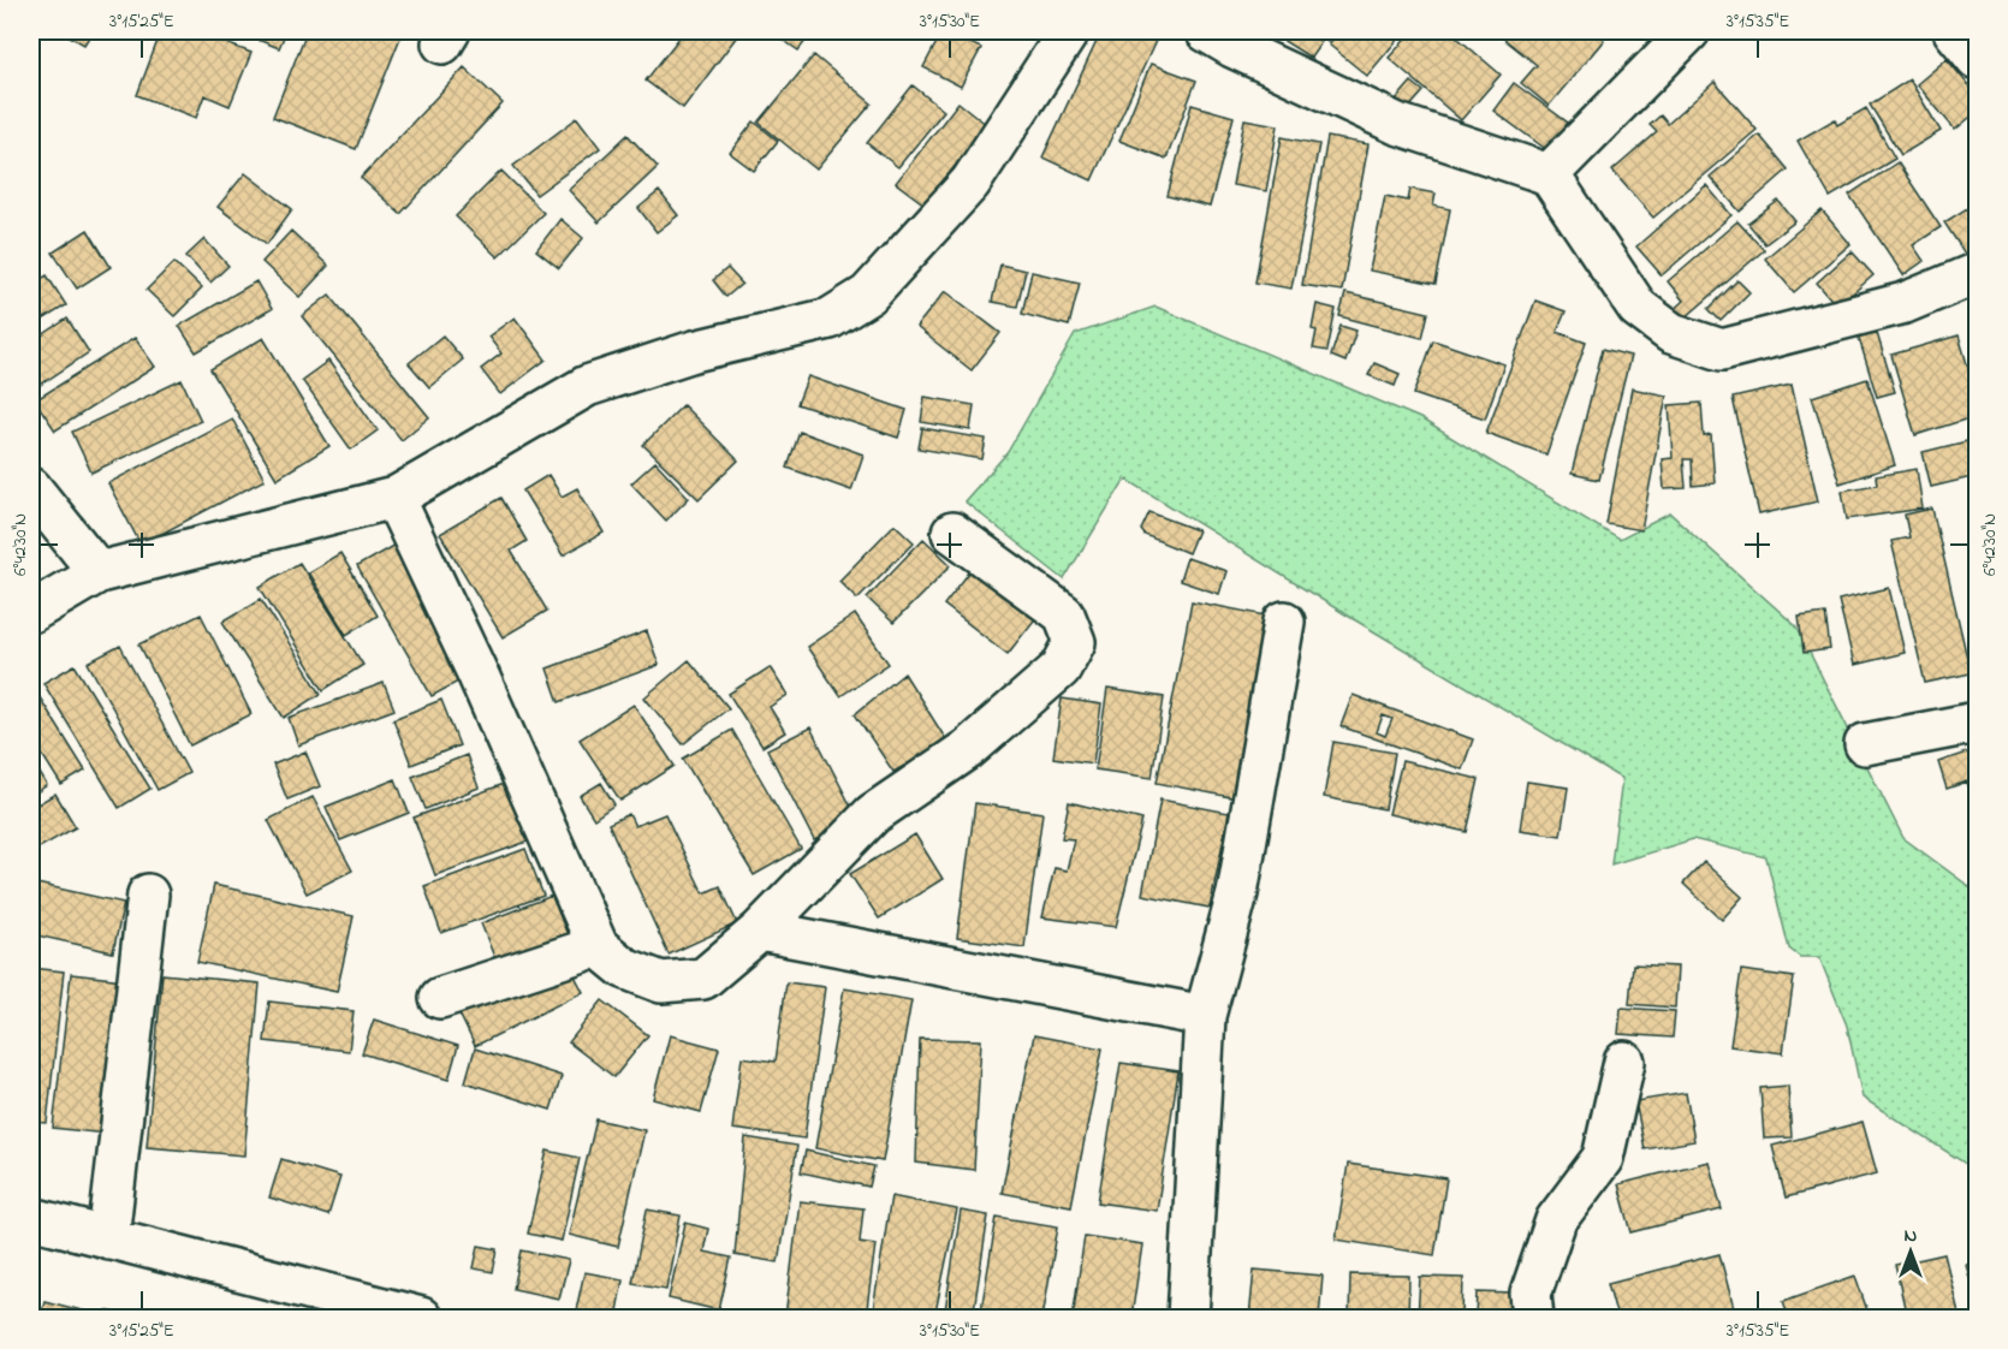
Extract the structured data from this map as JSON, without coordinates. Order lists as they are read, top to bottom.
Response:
{
  "north": "top",
  "coordinates": [
    "3°15'25\"E",
    "3°15'30\"E",
    "3°15'35\"E",
    "6°42'30\"N"
  ]
}
